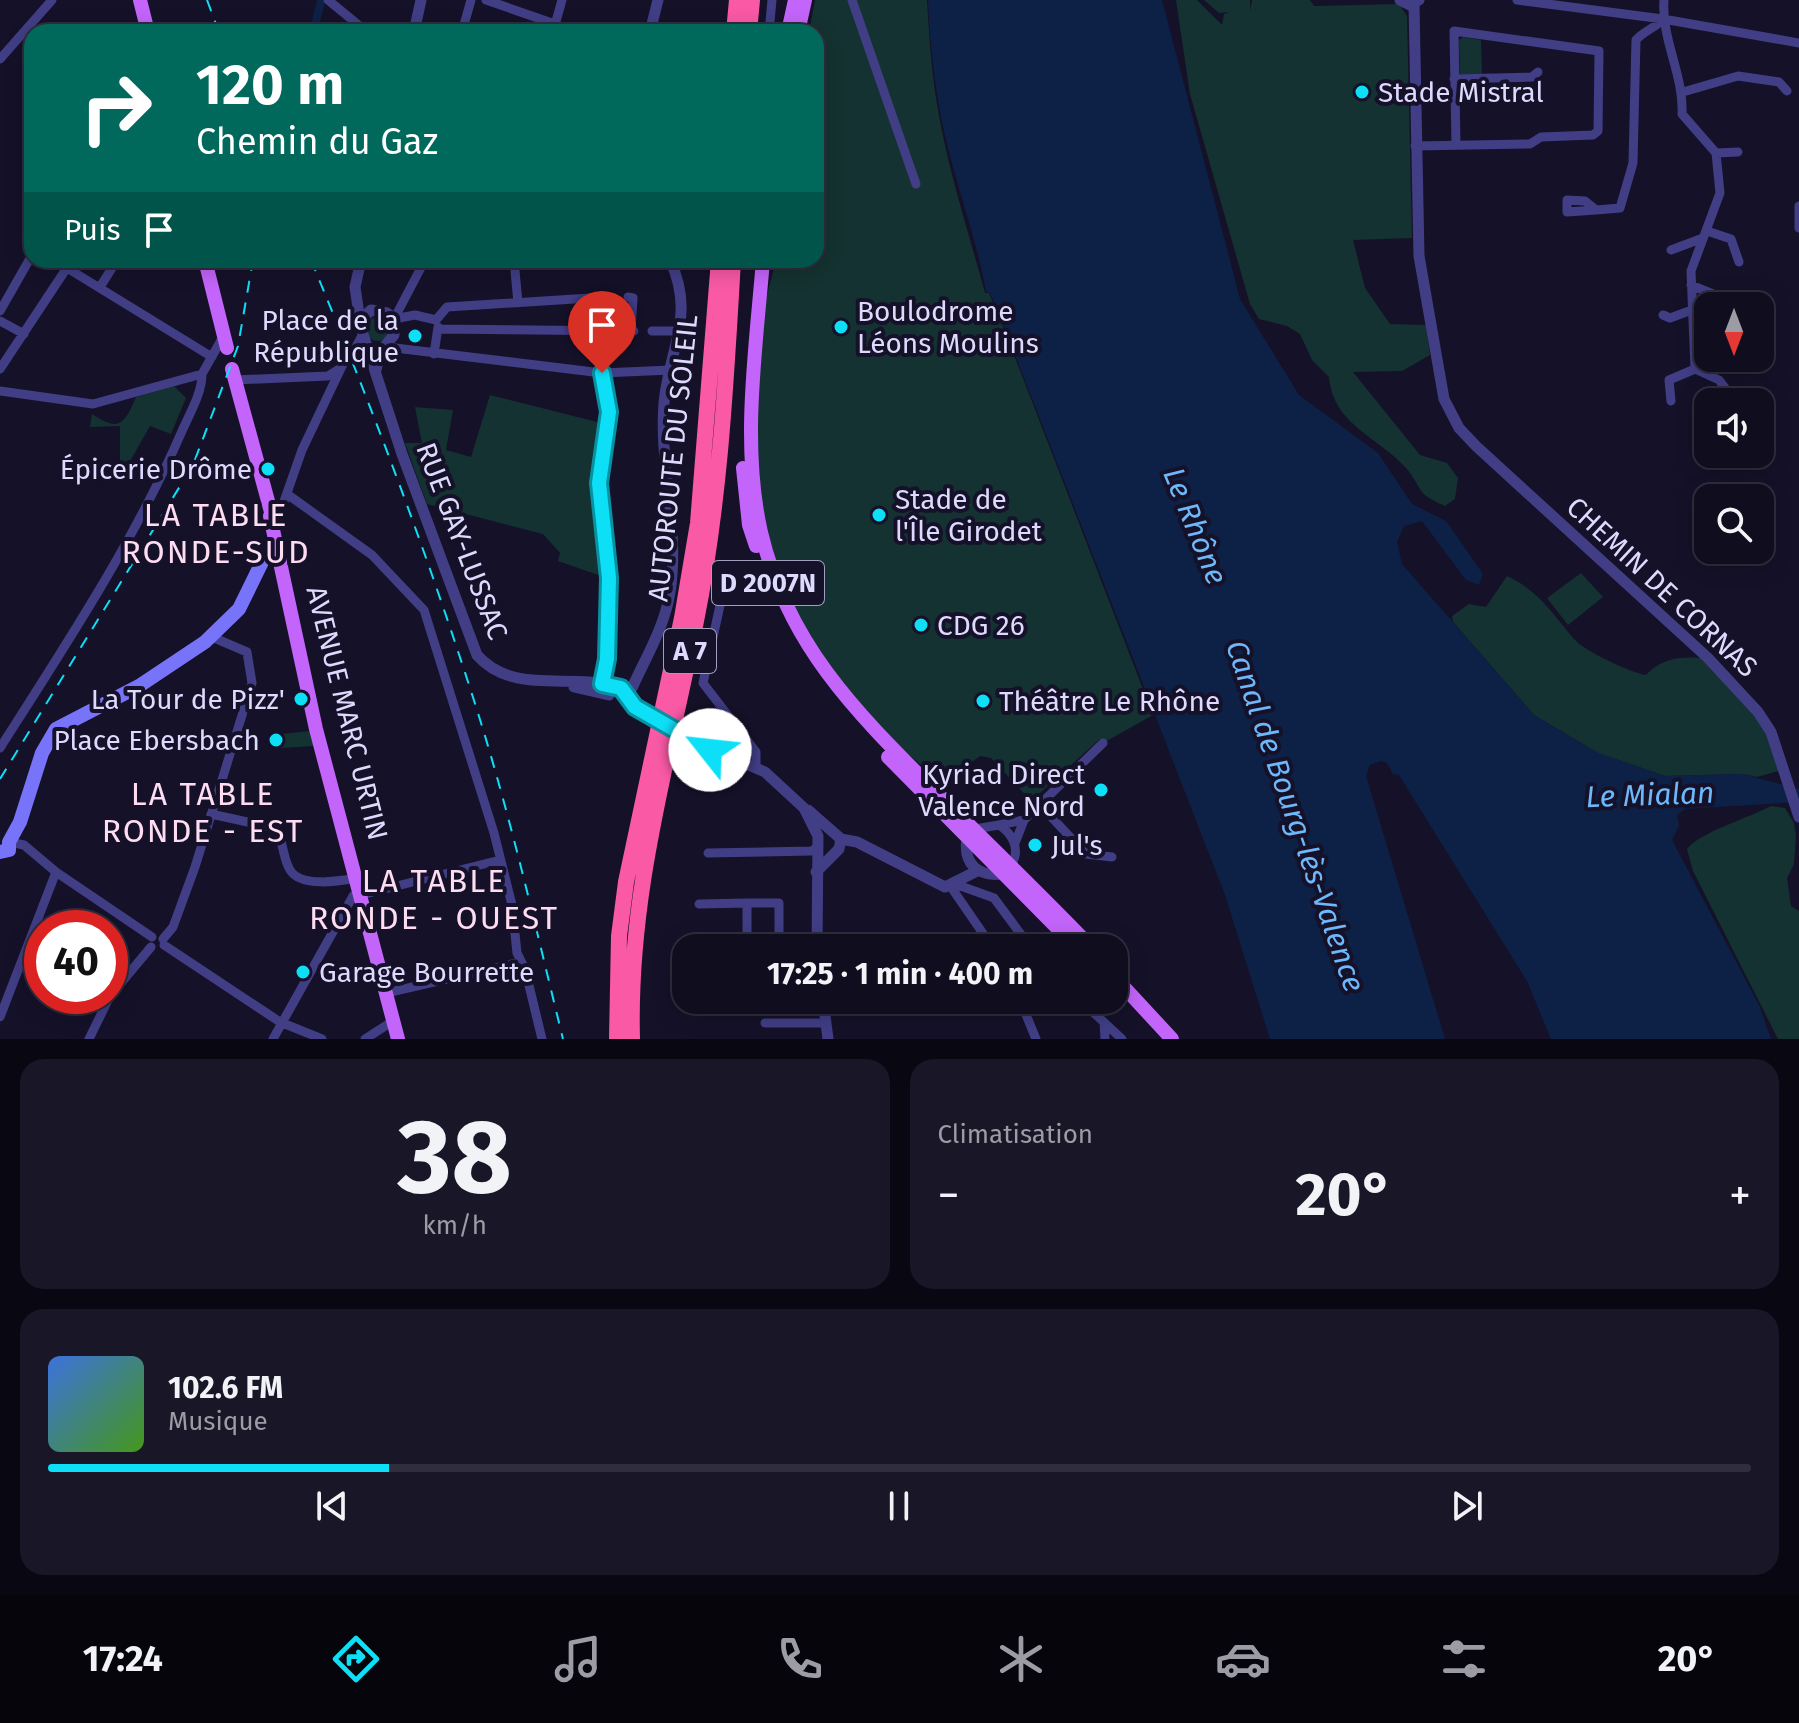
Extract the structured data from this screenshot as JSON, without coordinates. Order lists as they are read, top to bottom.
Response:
{
  "streets": {
    "highway": ["AUTOROUTE DU SOLEIL", "A 7"],
    "main road": ["D 2007N", "AVENUE MARC URTIN"],
    "street": ["RUE GAY-LUSSAC", "CHEMIN DE CORNAS"]
  },
  "districts": ["LA TABLE RONDE-SUD", "LA TABLE RONDE - EST", "LA TABLE RONDE - OUEST"],
  "water": ["Le Rhône", "Le Mialan", "Canal de Bourg-lès-Valence"],
  "places": [
    "Stade Mistral",
    "Boulodrome Léons Moulins",
    "Place de la République",
    "Épicerie Drôme",
    "Stade de l'Île Girodet",
    "CDG 26",
    "La Tour de Pizz'",
    "Théâtre Le Rhône",
    "Place Ebersbach",
    "Kyriad Direct Valence Nord",
    "Jul's",
    "Garage Bourrette"
  ],
  "north": "bottom",
  "page": {
    "turn": ["120 m", "Chemin du Gaz"],
    "then": "Puis",
    "limit": "40",
    "trip": "17:25 · 1 min · 400 m",
    "tile": [
      ["38", "km/h"],
      "Climatisation"
    ],
    "heat": ["−", "20°", "+"],
    "song": ["102.6 FM", "Musique"],
    "tabs": ["17:24", "20°"]
  }
}
